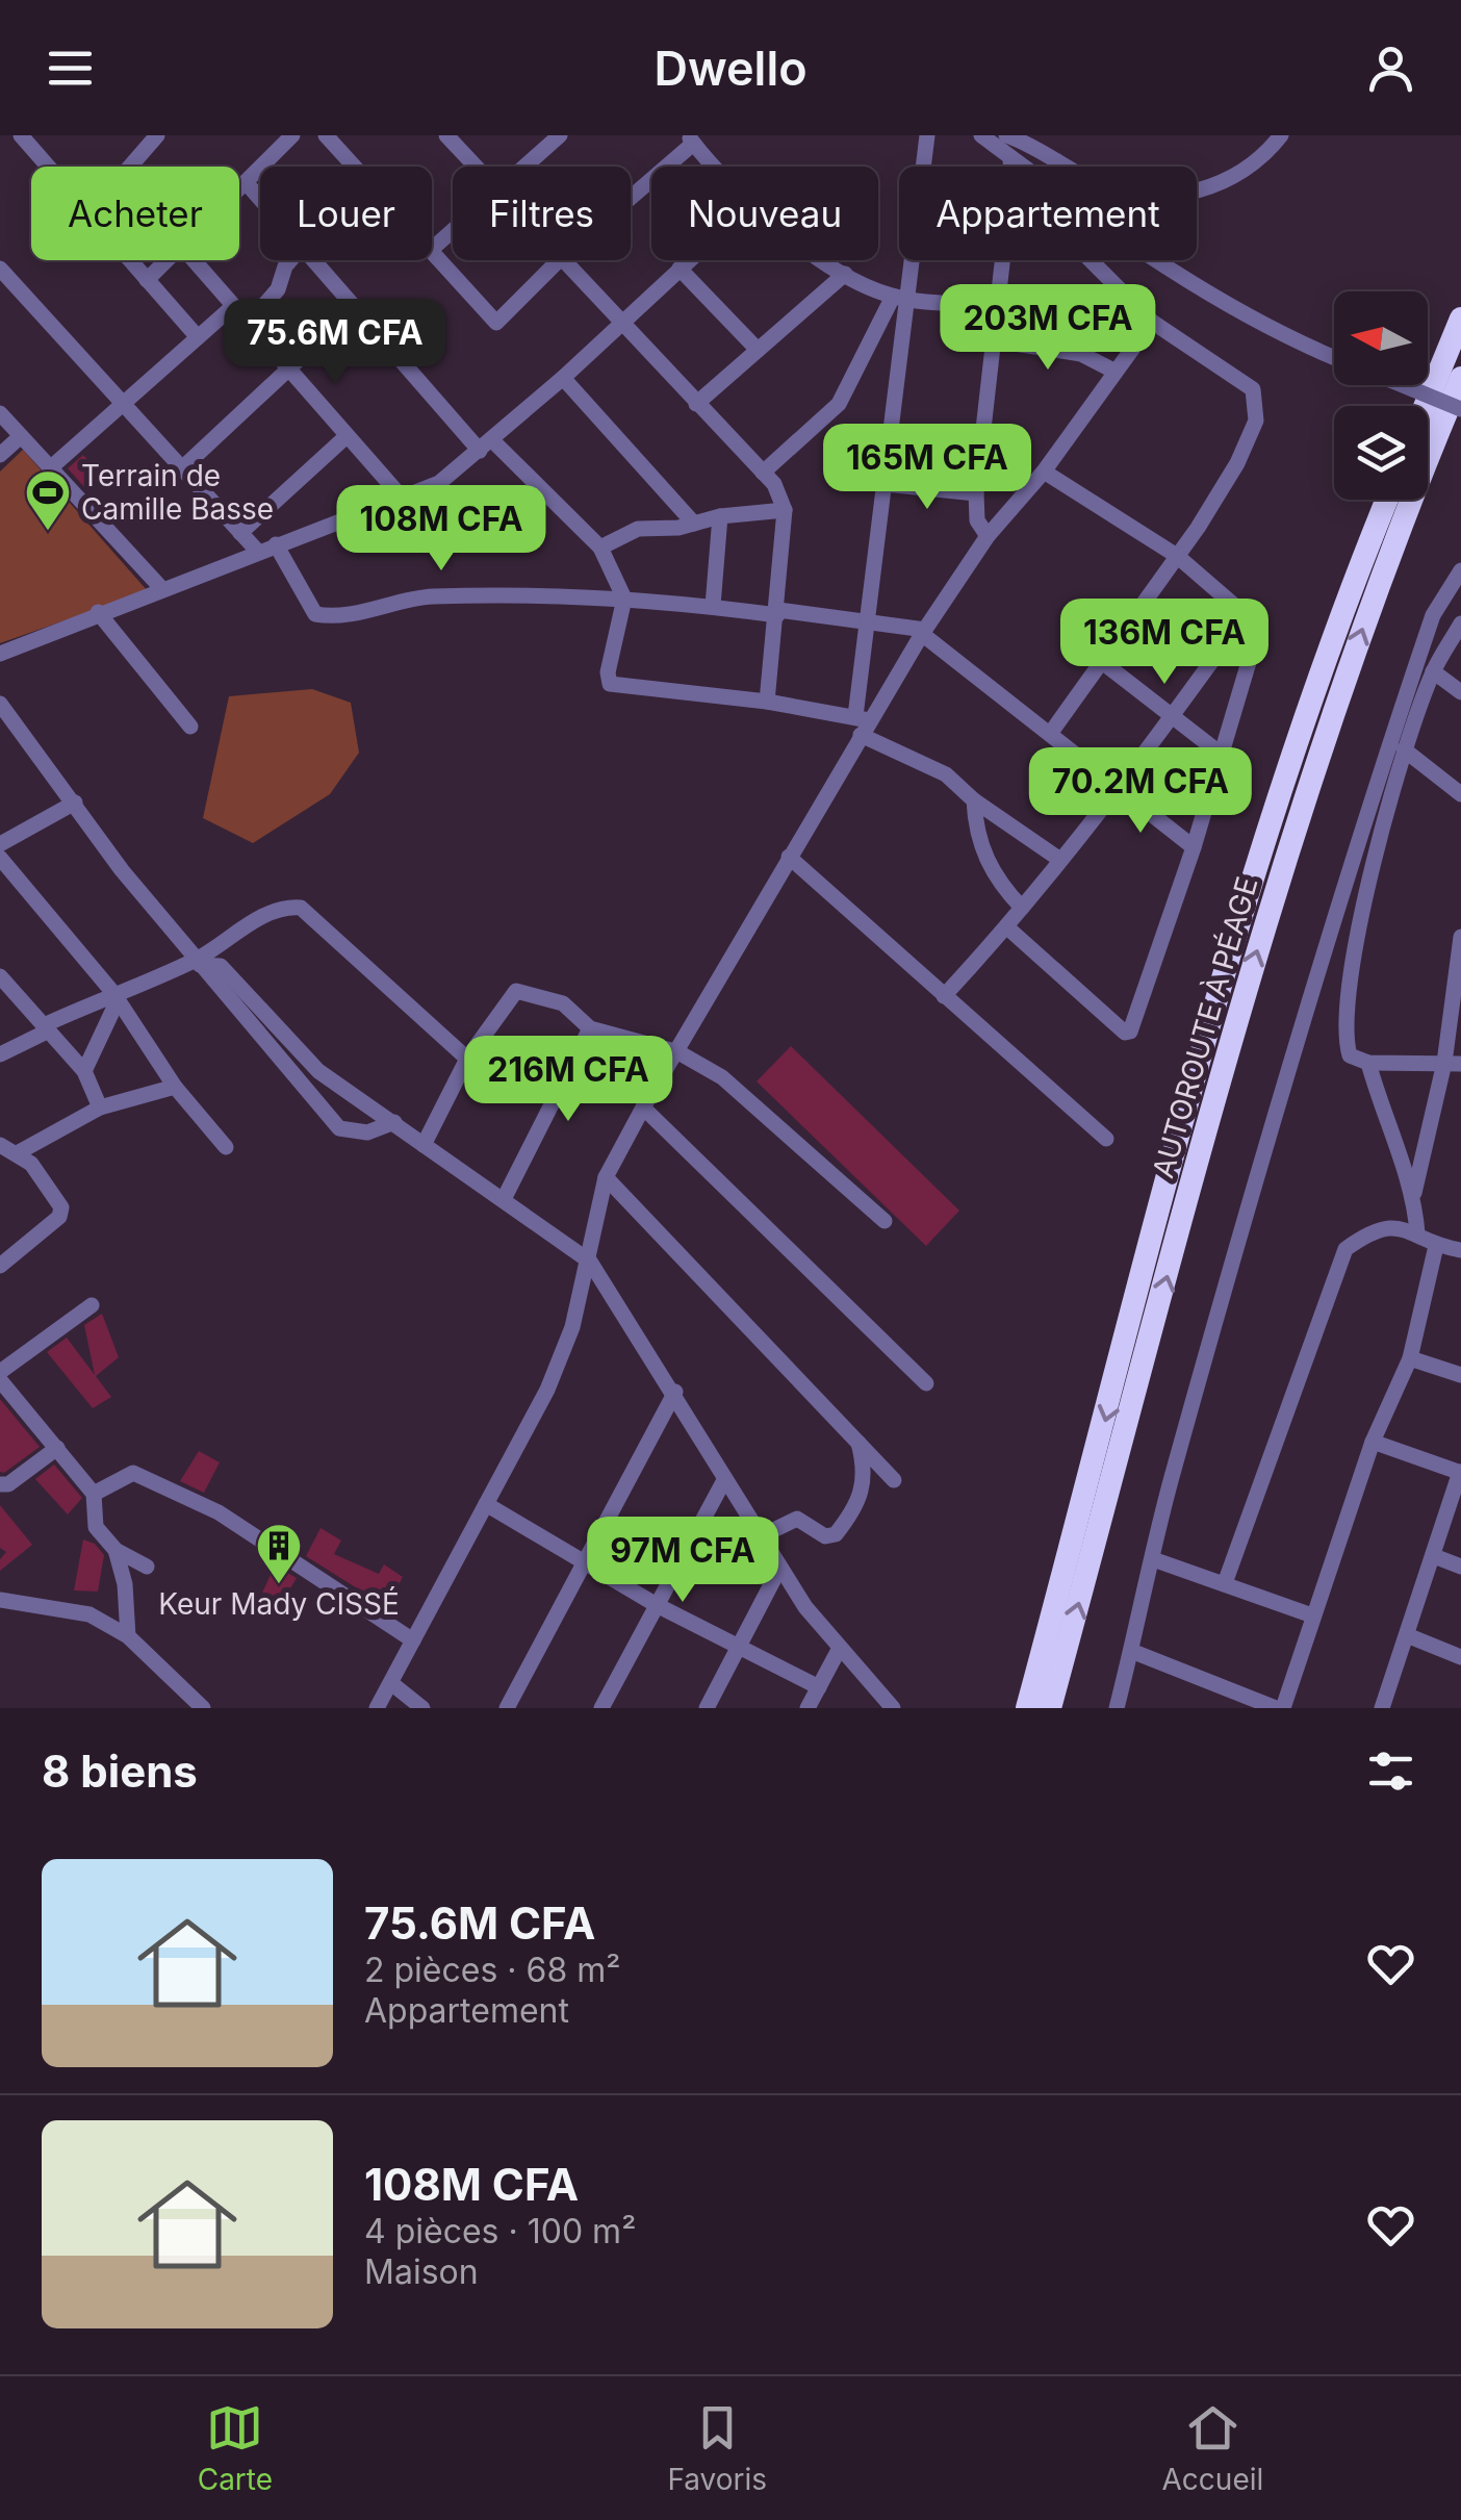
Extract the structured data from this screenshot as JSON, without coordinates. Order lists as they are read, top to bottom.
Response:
{
  "streets": {
    "highway": ["AUTOROUTE À PÉAGE"]
  },
  "places": {
    "sports": ["Terrain de Camille Basse"],
    "building": ["Keur Mady CISSÉ"]
  },
  "north": "left",
  "page": {
    "header": "Dwello",
    "chip": [
      "Acheter",
      "Louer",
      "Filtres",
      "Nouveau",
      "Appartement"
    ],
    "price": [
      "203M CFA",
      "75.6M CFA",
      "165M CFA",
      "108M CFA",
      "136M CFA",
      "70.2M CFA",
      "216M CFA",
      "97M CFA"
    ],
    "heading": "8 biens",
    "list": [
      {
        "name": "75.6M CFA",
        "note": "2 pièces · 68 m² · Appartement"
      },
      {
        "name": "108M CFA",
        "note": "4 pièces · 100 m² · Maison"
      }
    ],
    "tabs": ["Carte", "Favoris", "Accueil"]
  }
}
